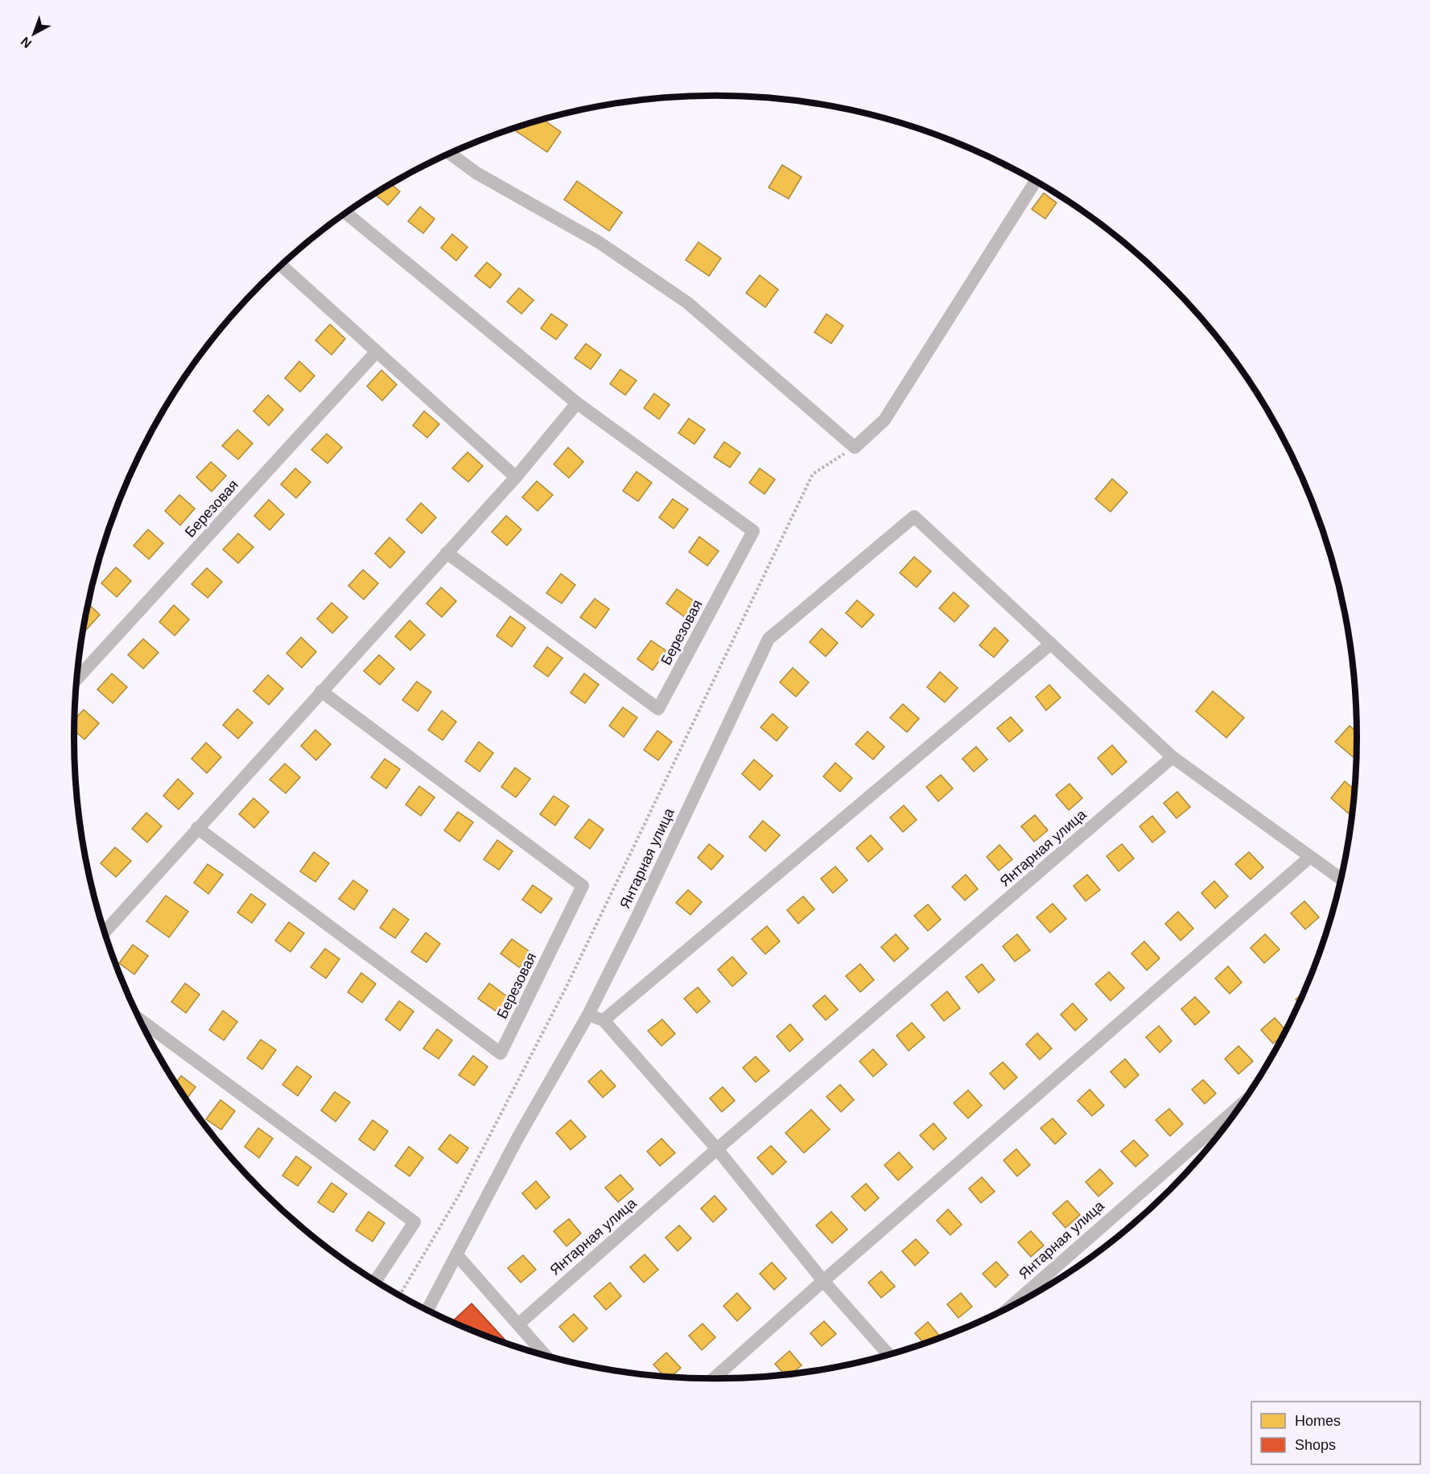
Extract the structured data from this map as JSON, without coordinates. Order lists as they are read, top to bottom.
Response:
{
  "streets": {
    "street": ["Березовая", "Янтарная улица"]
  },
  "legend": ["Homes", "Shops"],
  "north": "bottom left"
}
